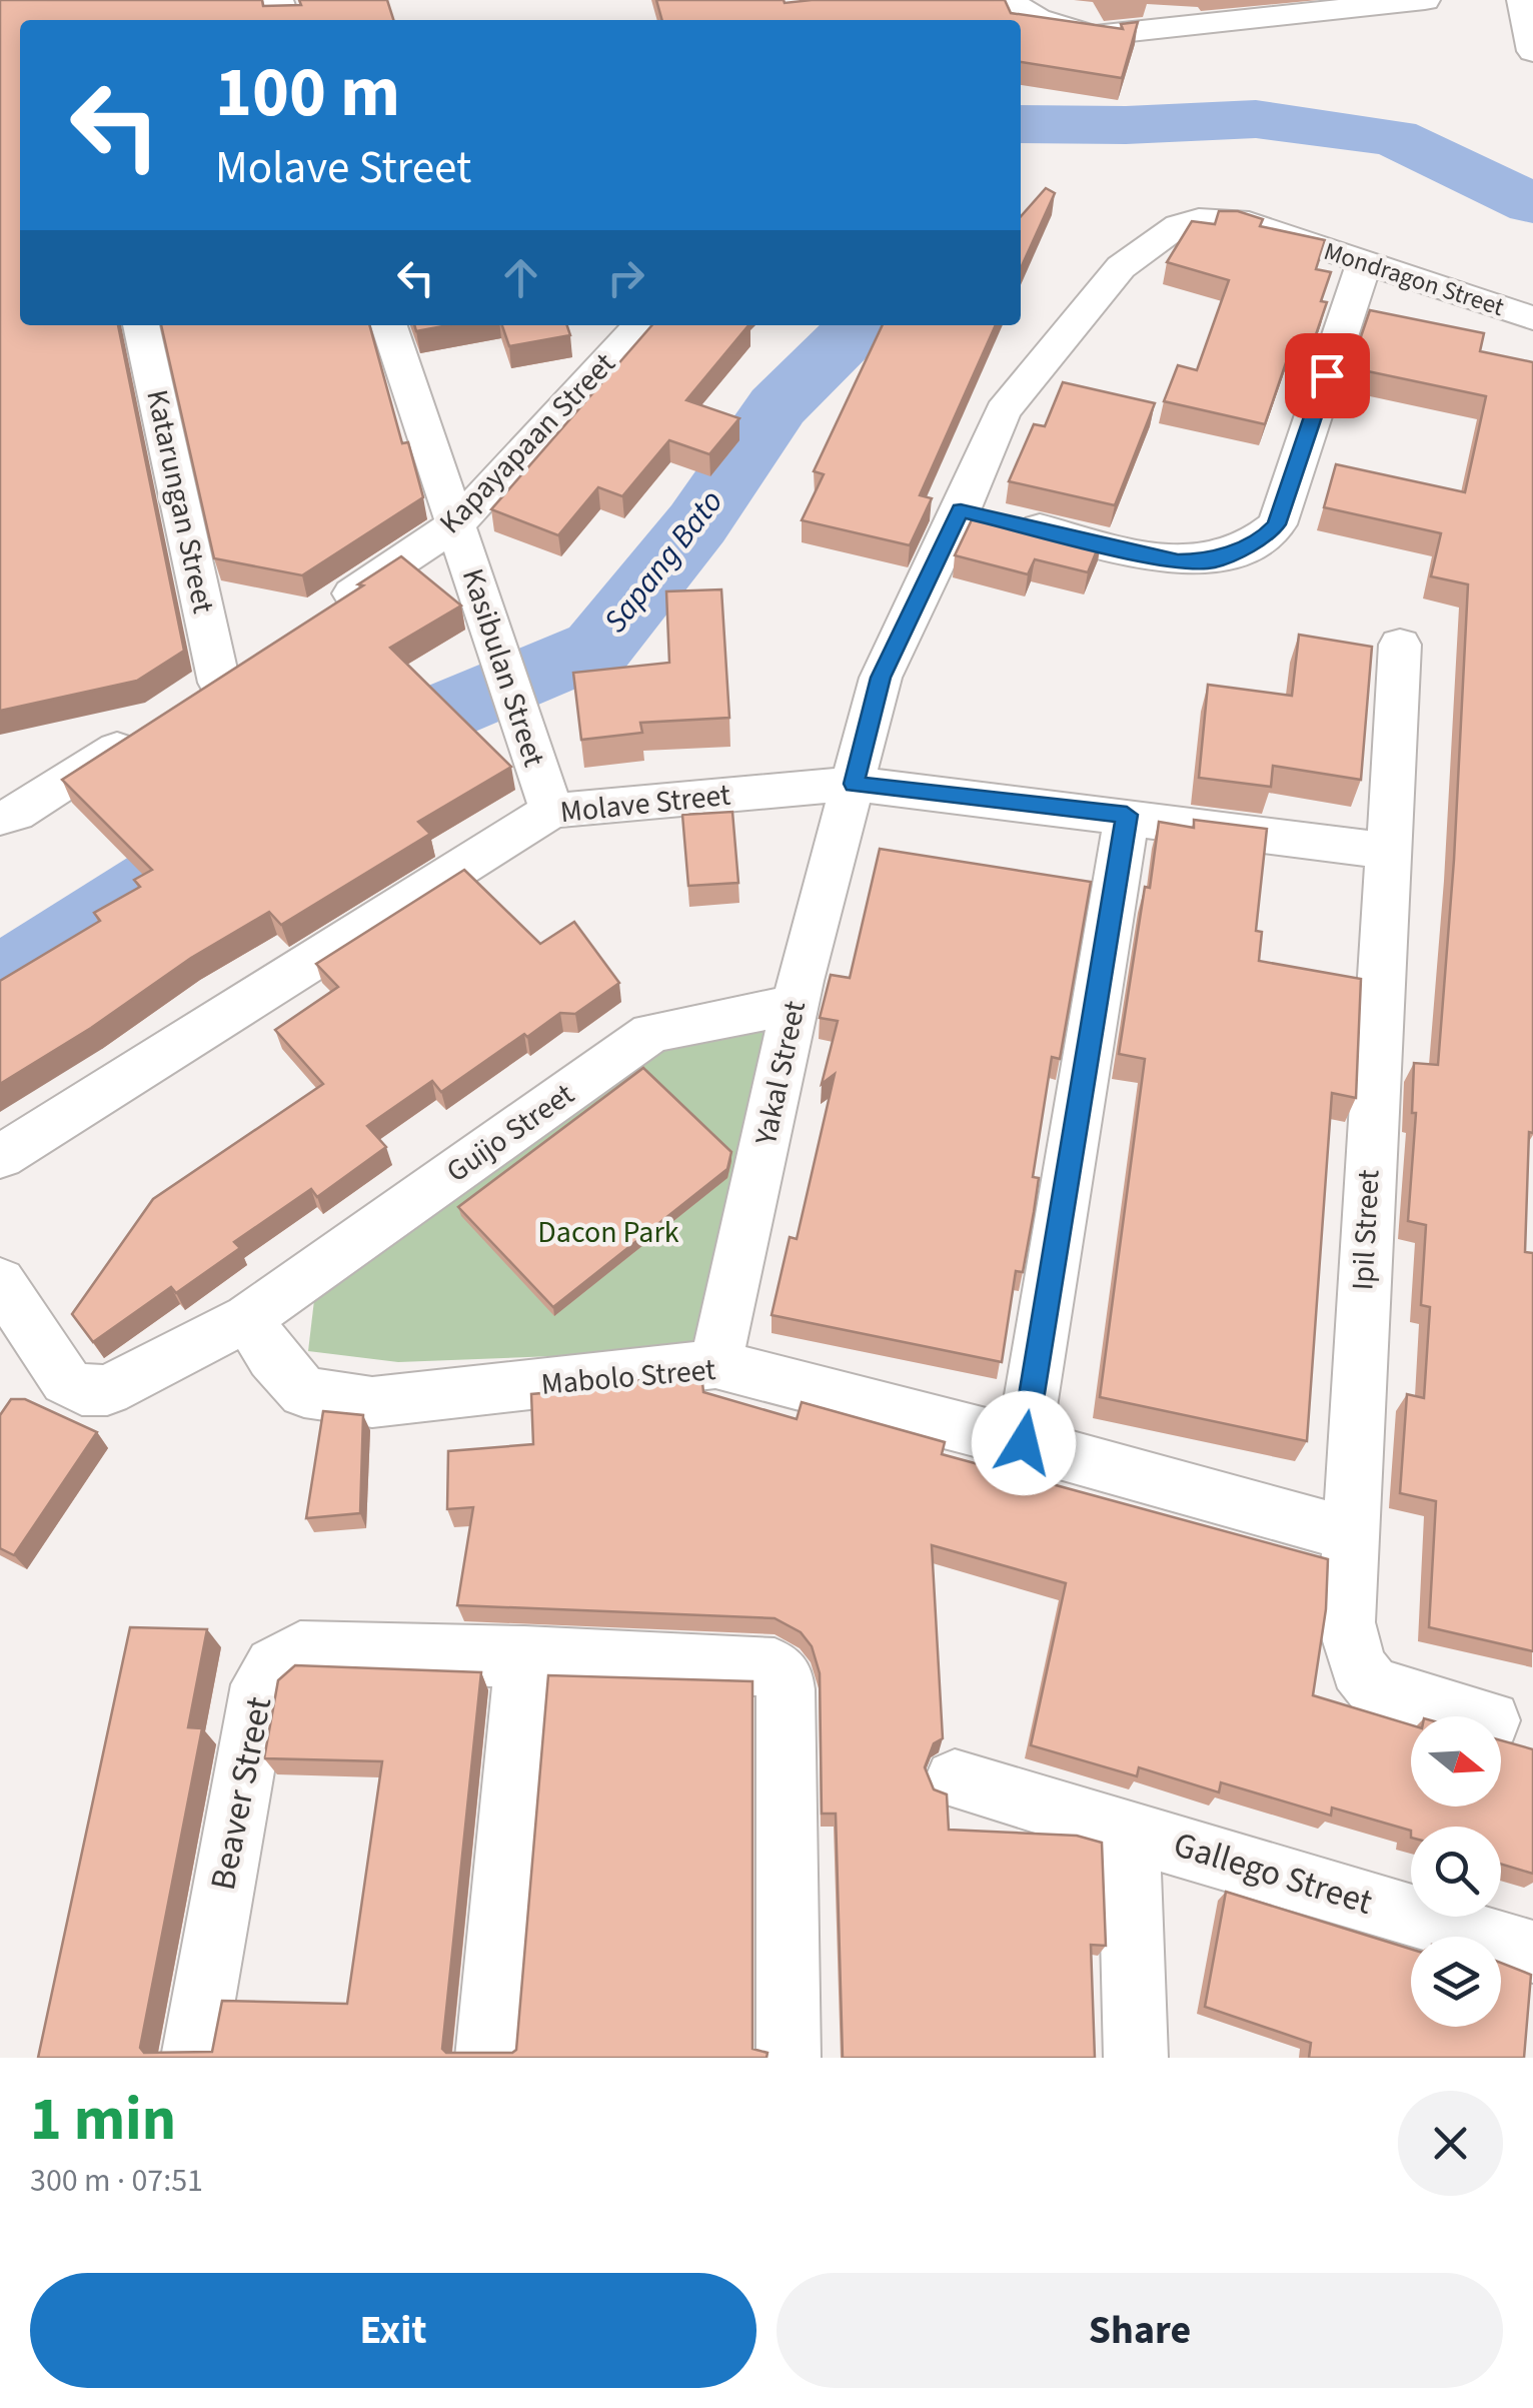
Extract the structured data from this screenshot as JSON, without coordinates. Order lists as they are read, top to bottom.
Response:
{
  "streets": {
    "street": [
      "Mondragon Street",
      "Kapayapaan Street",
      "Katarungan Street",
      "Kasibulan Street",
      "Molave Street",
      "Yakal Street",
      "Guijo Street",
      "Ipil Street",
      "Mabolo Street",
      "Beaver Street",
      "Gallego Street"
    ]
  },
  "crossings": [
    ["Mondragon Street", "Molave Street"],
    ["Mondragon Street", "Yakal Street"],
    ["Kapayapaan Street", "Kasibulan Street"],
    ["Kasibulan Street", "Molave Street"],
    ["Molave Street", "Yakal Street"],
    ["Molave Street", "Ipil Street"],
    ["Yakal Street", "Guijo Street"],
    ["Yakal Street", "Mabolo Street"],
    ["Guijo Street", "Mabolo Street"],
    ["Ipil Street", "Mabolo Street"]
  ],
  "water": ["Sapang Bato"],
  "parks": ["Dacon Park"],
  "north": "right",
  "page": {
    "turn": ["100 m", "Molave Street"],
    "heading": ["1 min", "300 m · 07:51"],
    "buttons": ["Exit", "Share"]
  }
}
